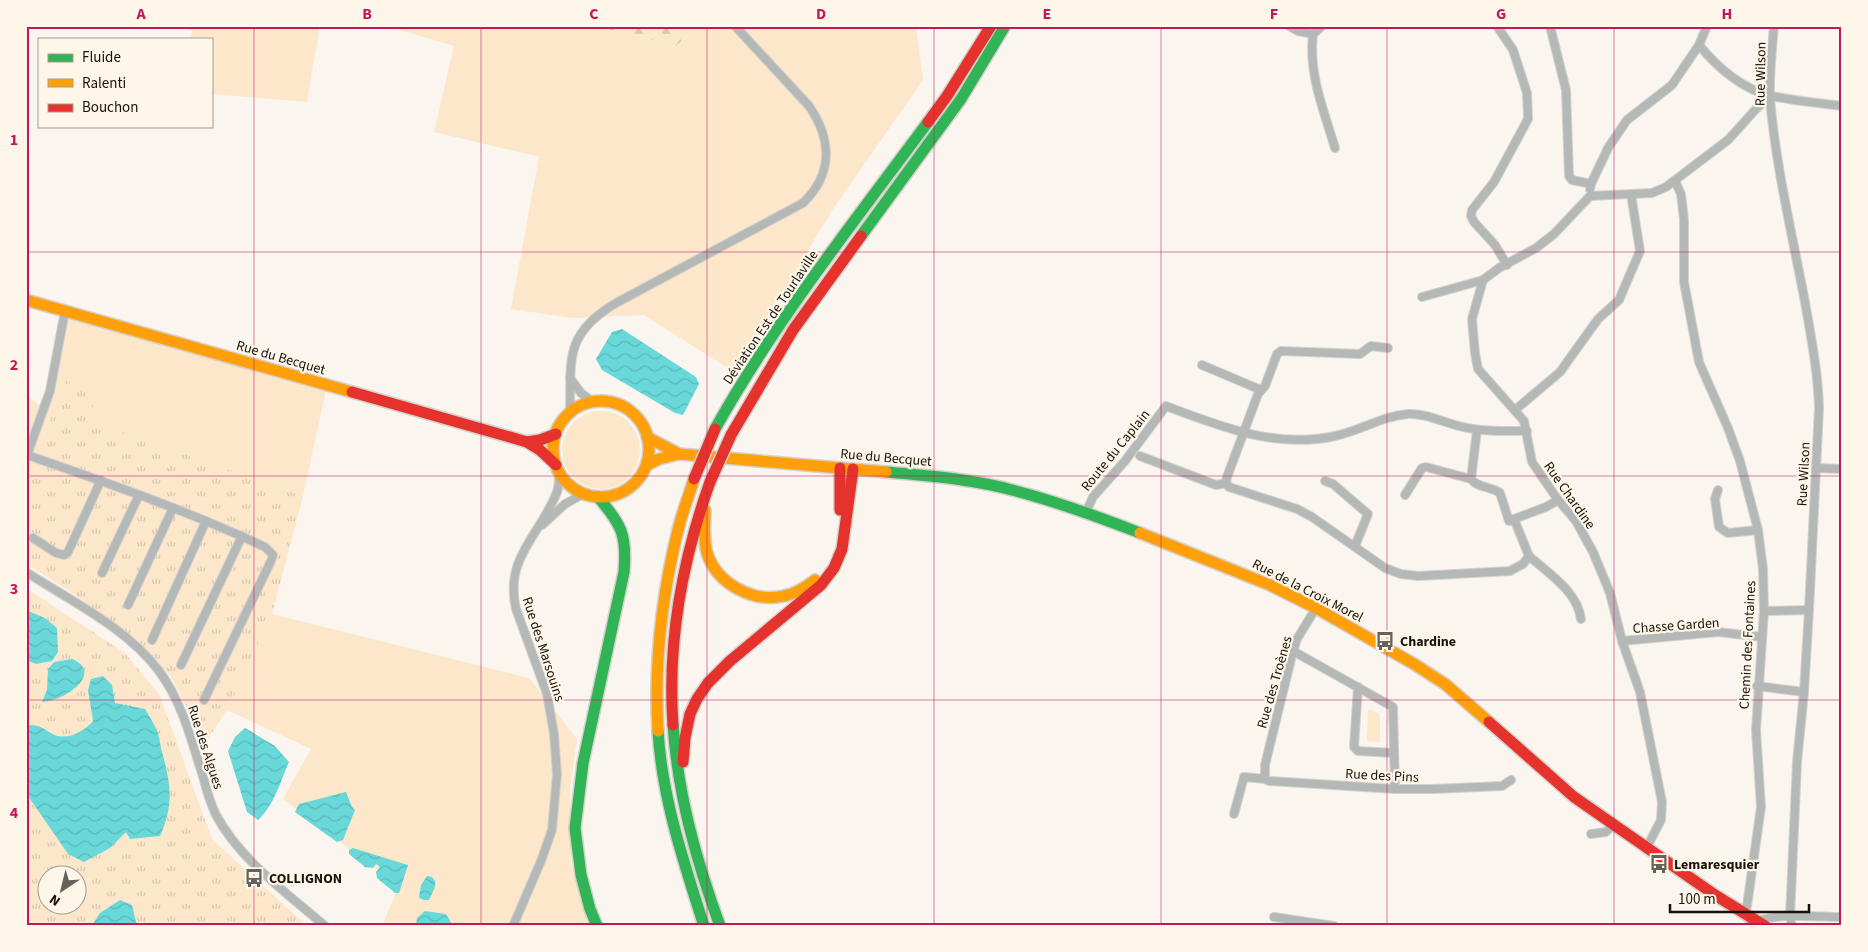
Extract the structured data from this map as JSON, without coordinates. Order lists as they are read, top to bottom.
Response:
{
  "streets": {
    "main road": ["Déviation Est de Tourlaville", "Rue du Becquet", "Rue de la Croix Morel"],
    "street": [
      "Rue Wilson",
      "Route du Caplain",
      "Rue Chardine",
      "Chasse Garden",
      "Chemin des Fontaines",
      "Rue des Marsouins",
      "Rue des Troènes",
      "Rue des Algues",
      "Rue des Pins"
    ]
  },
  "crossings": [
    ["Rue du Becquet", "Route du Caplain"],
    ["Rue du Becquet", "Rue de la Croix Morel"],
    ["Rue du Becquet", "Rue des Marsouins"],
    ["Route du Caplain", "Rue de la Croix Morel"],
    ["Rue Chardine", "Rue de la Croix Morel"],
    ["Rue Chardine", "Chasse Garden"],
    ["Rue de la Croix Morel", "Chemin des Fontaines"],
    ["Rue de la Croix Morel", "Rue des Troènes"],
    ["Chasse Garden", "Chemin des Fontaines"],
    ["Rue des Troènes", "Rue des Pins"]
  ],
  "places": {
    "bus stop": ["Chardine", "Lemaresquier", "COLLIGNON"]
  },
  "legend": ["Fluide", "Ralenti", "Bouchon"],
  "scale_bar": "100 m",
  "north": "bottom left",
  "grid": {
    "columns": [
      "A",
      "B",
      "C",
      "D",
      "E",
      "F",
      "G",
      "H"
    ],
    "rows": [
      "1",
      "2",
      "3",
      "4"
    ]
  }
}
